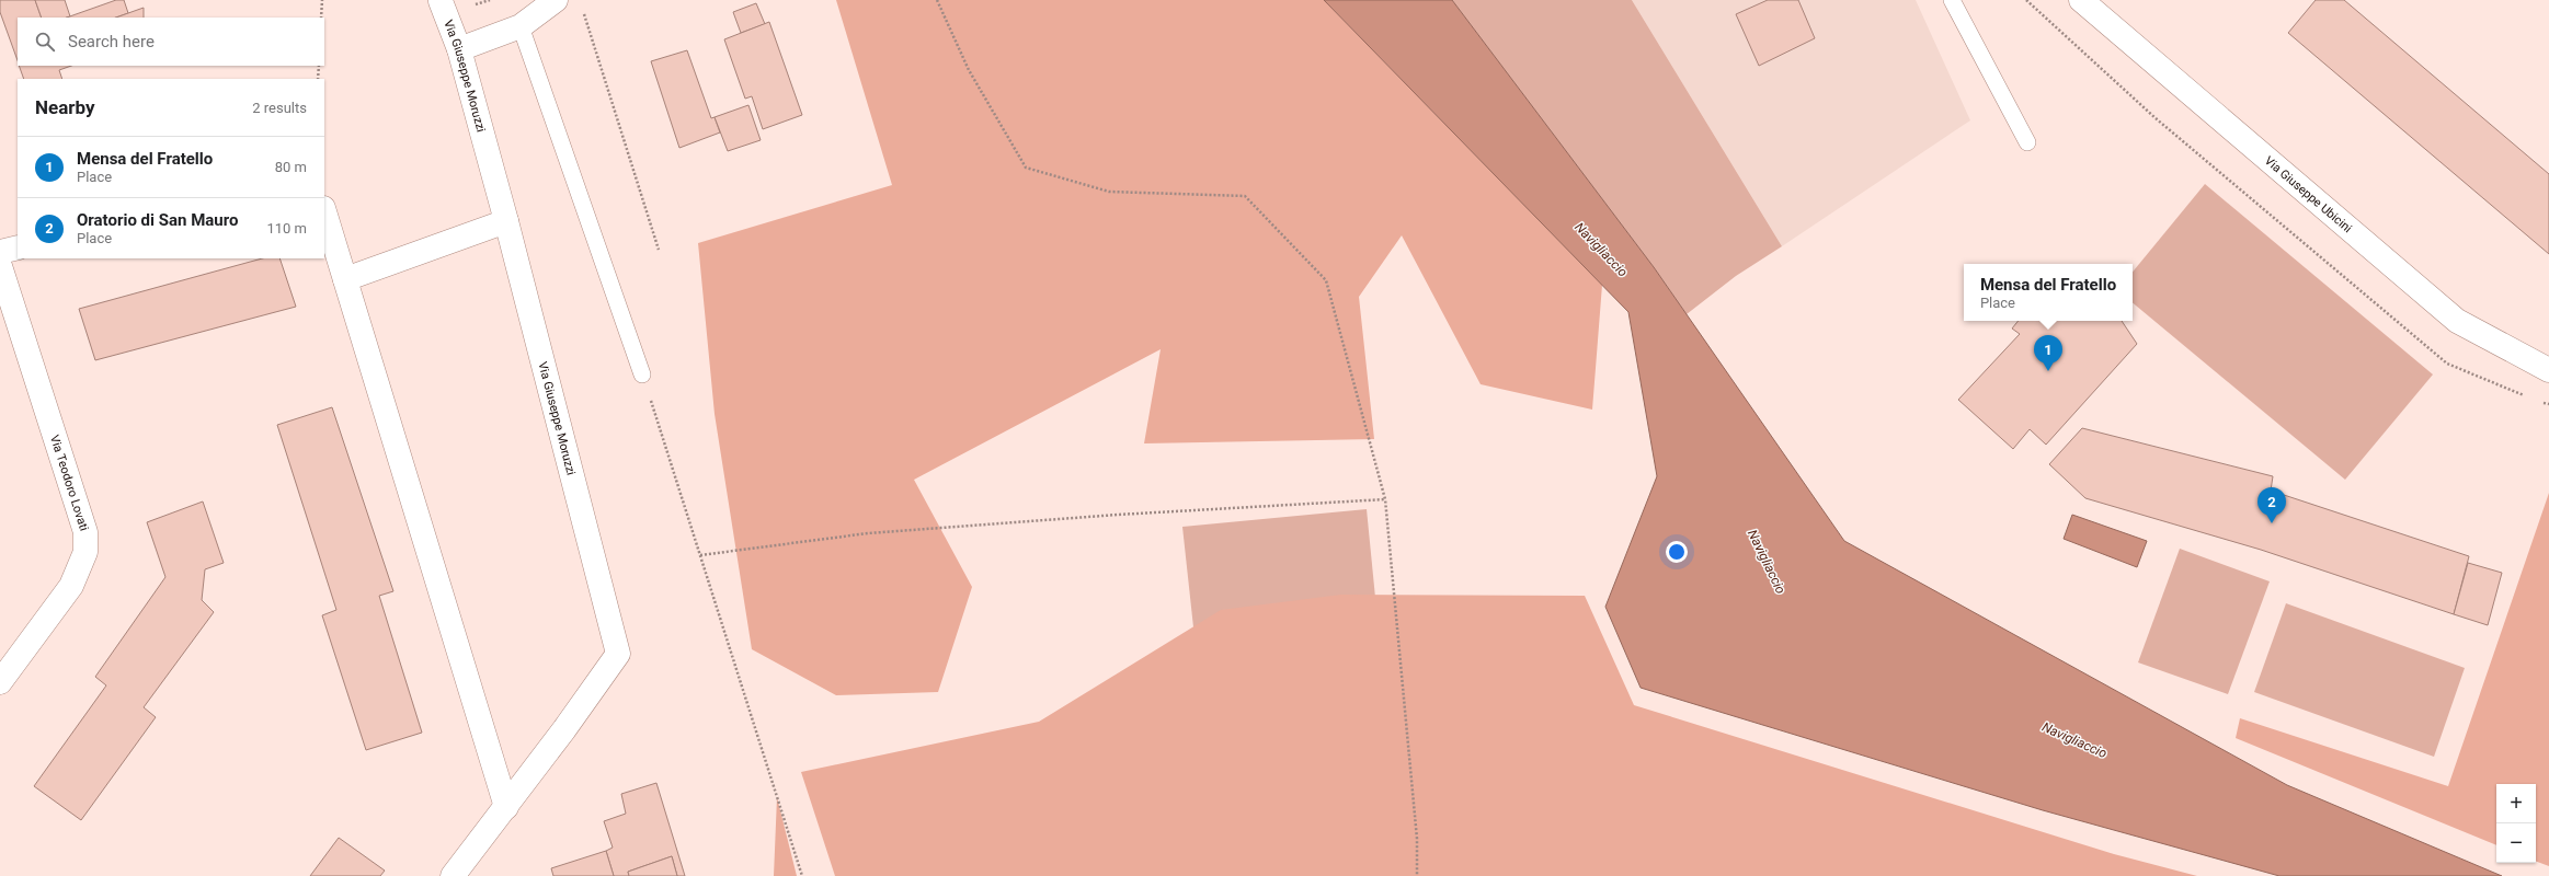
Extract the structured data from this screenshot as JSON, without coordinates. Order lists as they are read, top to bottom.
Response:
{
  "streets": {
    "street": ["Via Giuseppe Moruzzi", "Via Giuseppe Ubicini", "Via Teodoro Lovati"]
  },
  "water": ["Navigliaccio"],
  "page": {
    "search": "Search here",
    "heading": ["Nearby", "2 results"],
    "list": [
      {
        "mark": "1",
        "name": "Mensa del Fratello",
        "note": "Place",
        "value": "80 m"
      },
      {
        "mark": "2",
        "name": "Oratorio di San Mauro",
        "note": "Place",
        "value": "110 m"
      }
    ],
    "popup": ["Mensa del Fratello", "Place"],
    "pins": ["1", "2"],
    "map_buttons": ["+", "−"]
  }
}
